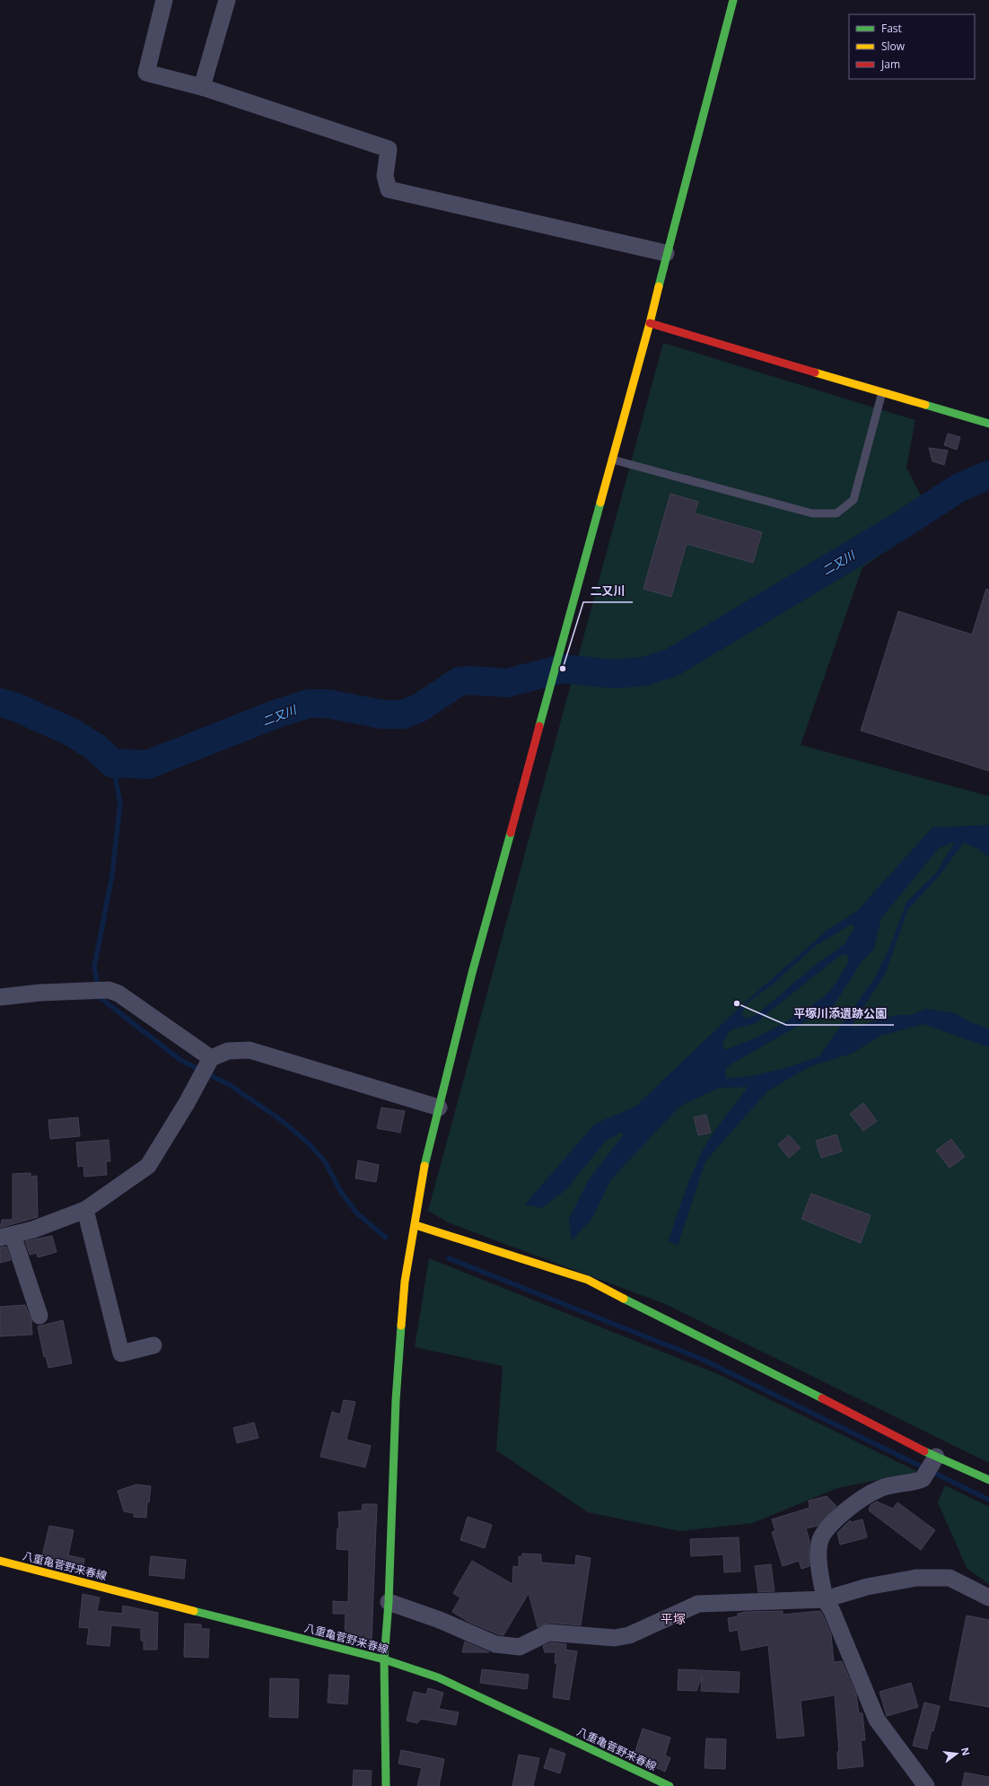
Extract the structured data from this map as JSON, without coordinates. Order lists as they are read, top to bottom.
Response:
{
  "streets": {
    "street": ["八重亀菅野来春線"]
  },
  "districts": ["平塚"],
  "water": ["二又川"],
  "places": ["二又川", "平塚川添遺跡公園"],
  "legend": ["Fast", "Slow", "Jam"],
  "north": "right"
}
